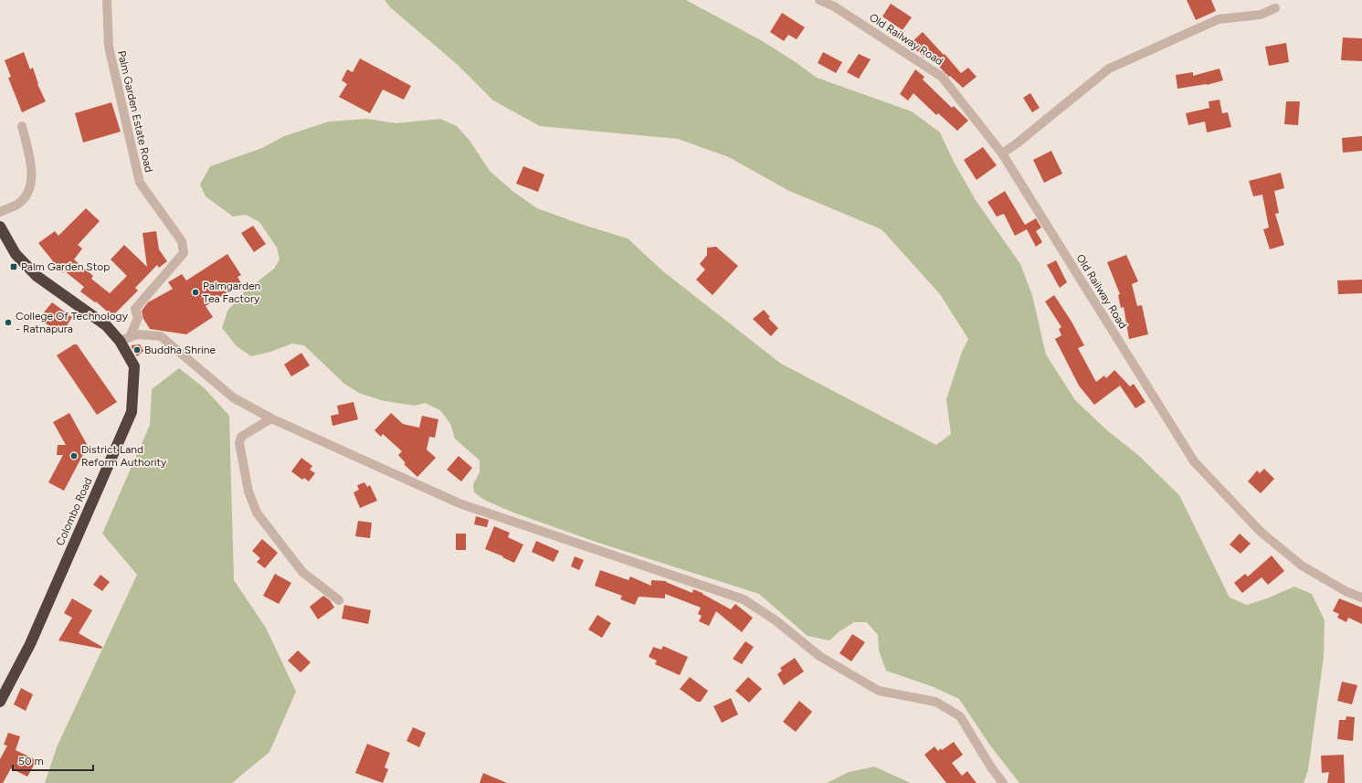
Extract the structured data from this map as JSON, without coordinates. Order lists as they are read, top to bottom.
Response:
{
  "streets": {
    "highway": ["Colombo Road"],
    "street": ["Old Railway Road", "Palm Garden Estate Road"]
  },
  "crossings": [
    ["Palm Garden Estate Road", "Colombo Road"]
  ],
  "places": {
    "transit": ["Palm Garden Stop"],
    "other": [
      "Palmgarden Tea Factory",
      "College Of Technology - Ratnapura",
      "Buddha Shrine",
      "District Land Reform Authority"
    ]
  },
  "scale_bar": "50 m"
}
